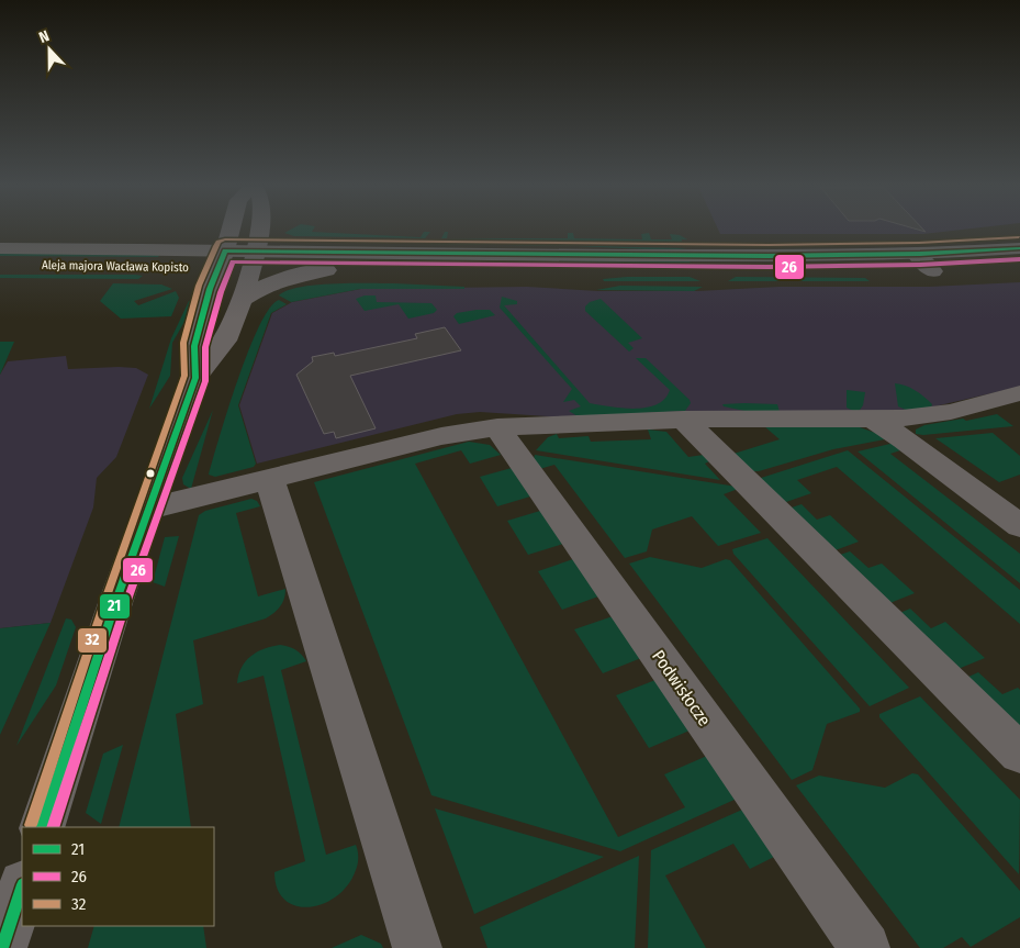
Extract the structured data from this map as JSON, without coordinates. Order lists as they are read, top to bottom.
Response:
{
  "streets": {
    "main road": ["Aleja majora Wacława Kopisto"],
    "street": ["Podwisłocze"]
  },
  "lines": ["transit line 32", "transit line 21", "transit line 26"],
  "legend": ["21", "26", "32"],
  "north": "top"
}
